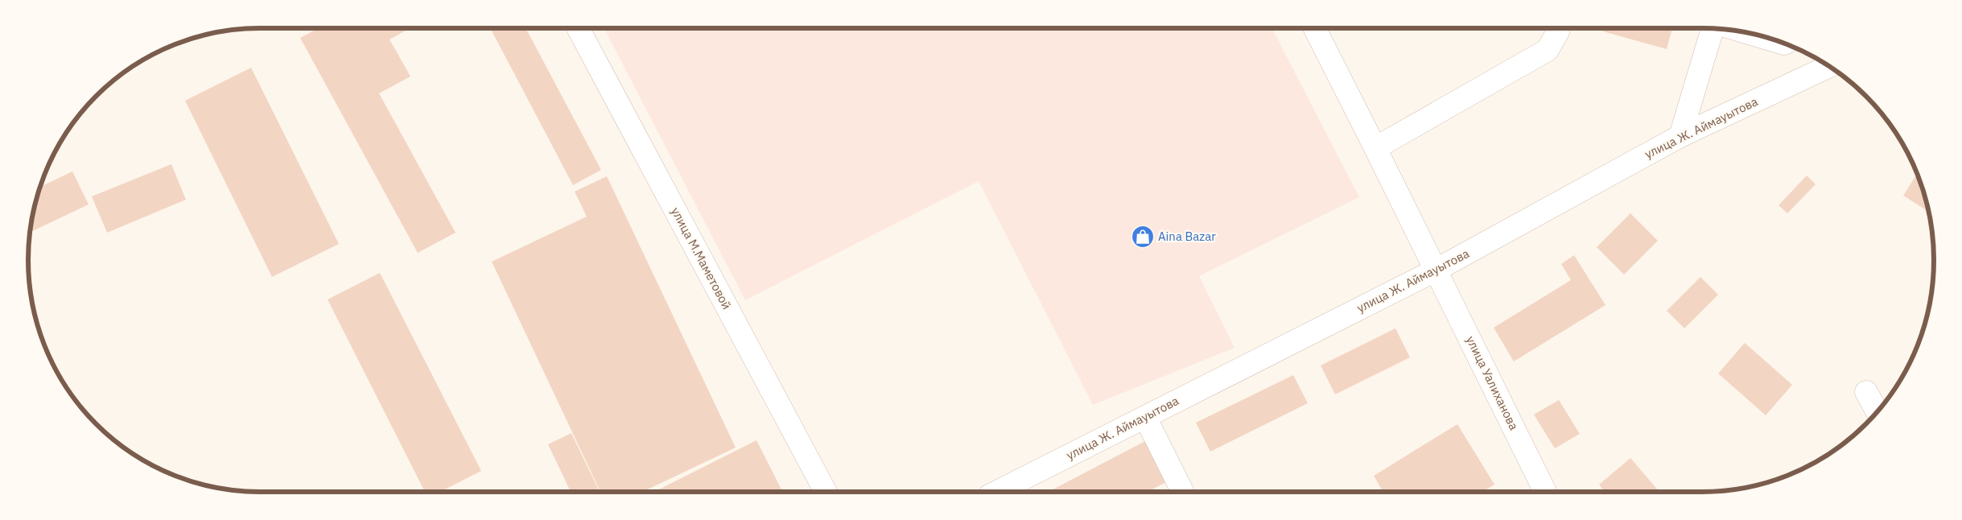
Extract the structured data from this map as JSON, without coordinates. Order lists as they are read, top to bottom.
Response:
{
  "streets": {
    "street": ["улица Ж. Аймауытова", "улица М.Маметовой", "улица Уалиханова"]
  },
  "crossings": [
    ["улица Ж. Аймауытова", "улица Уалиханова"]
  ],
  "places": {
    "shop": ["Aina Bazar"]
  }
}
